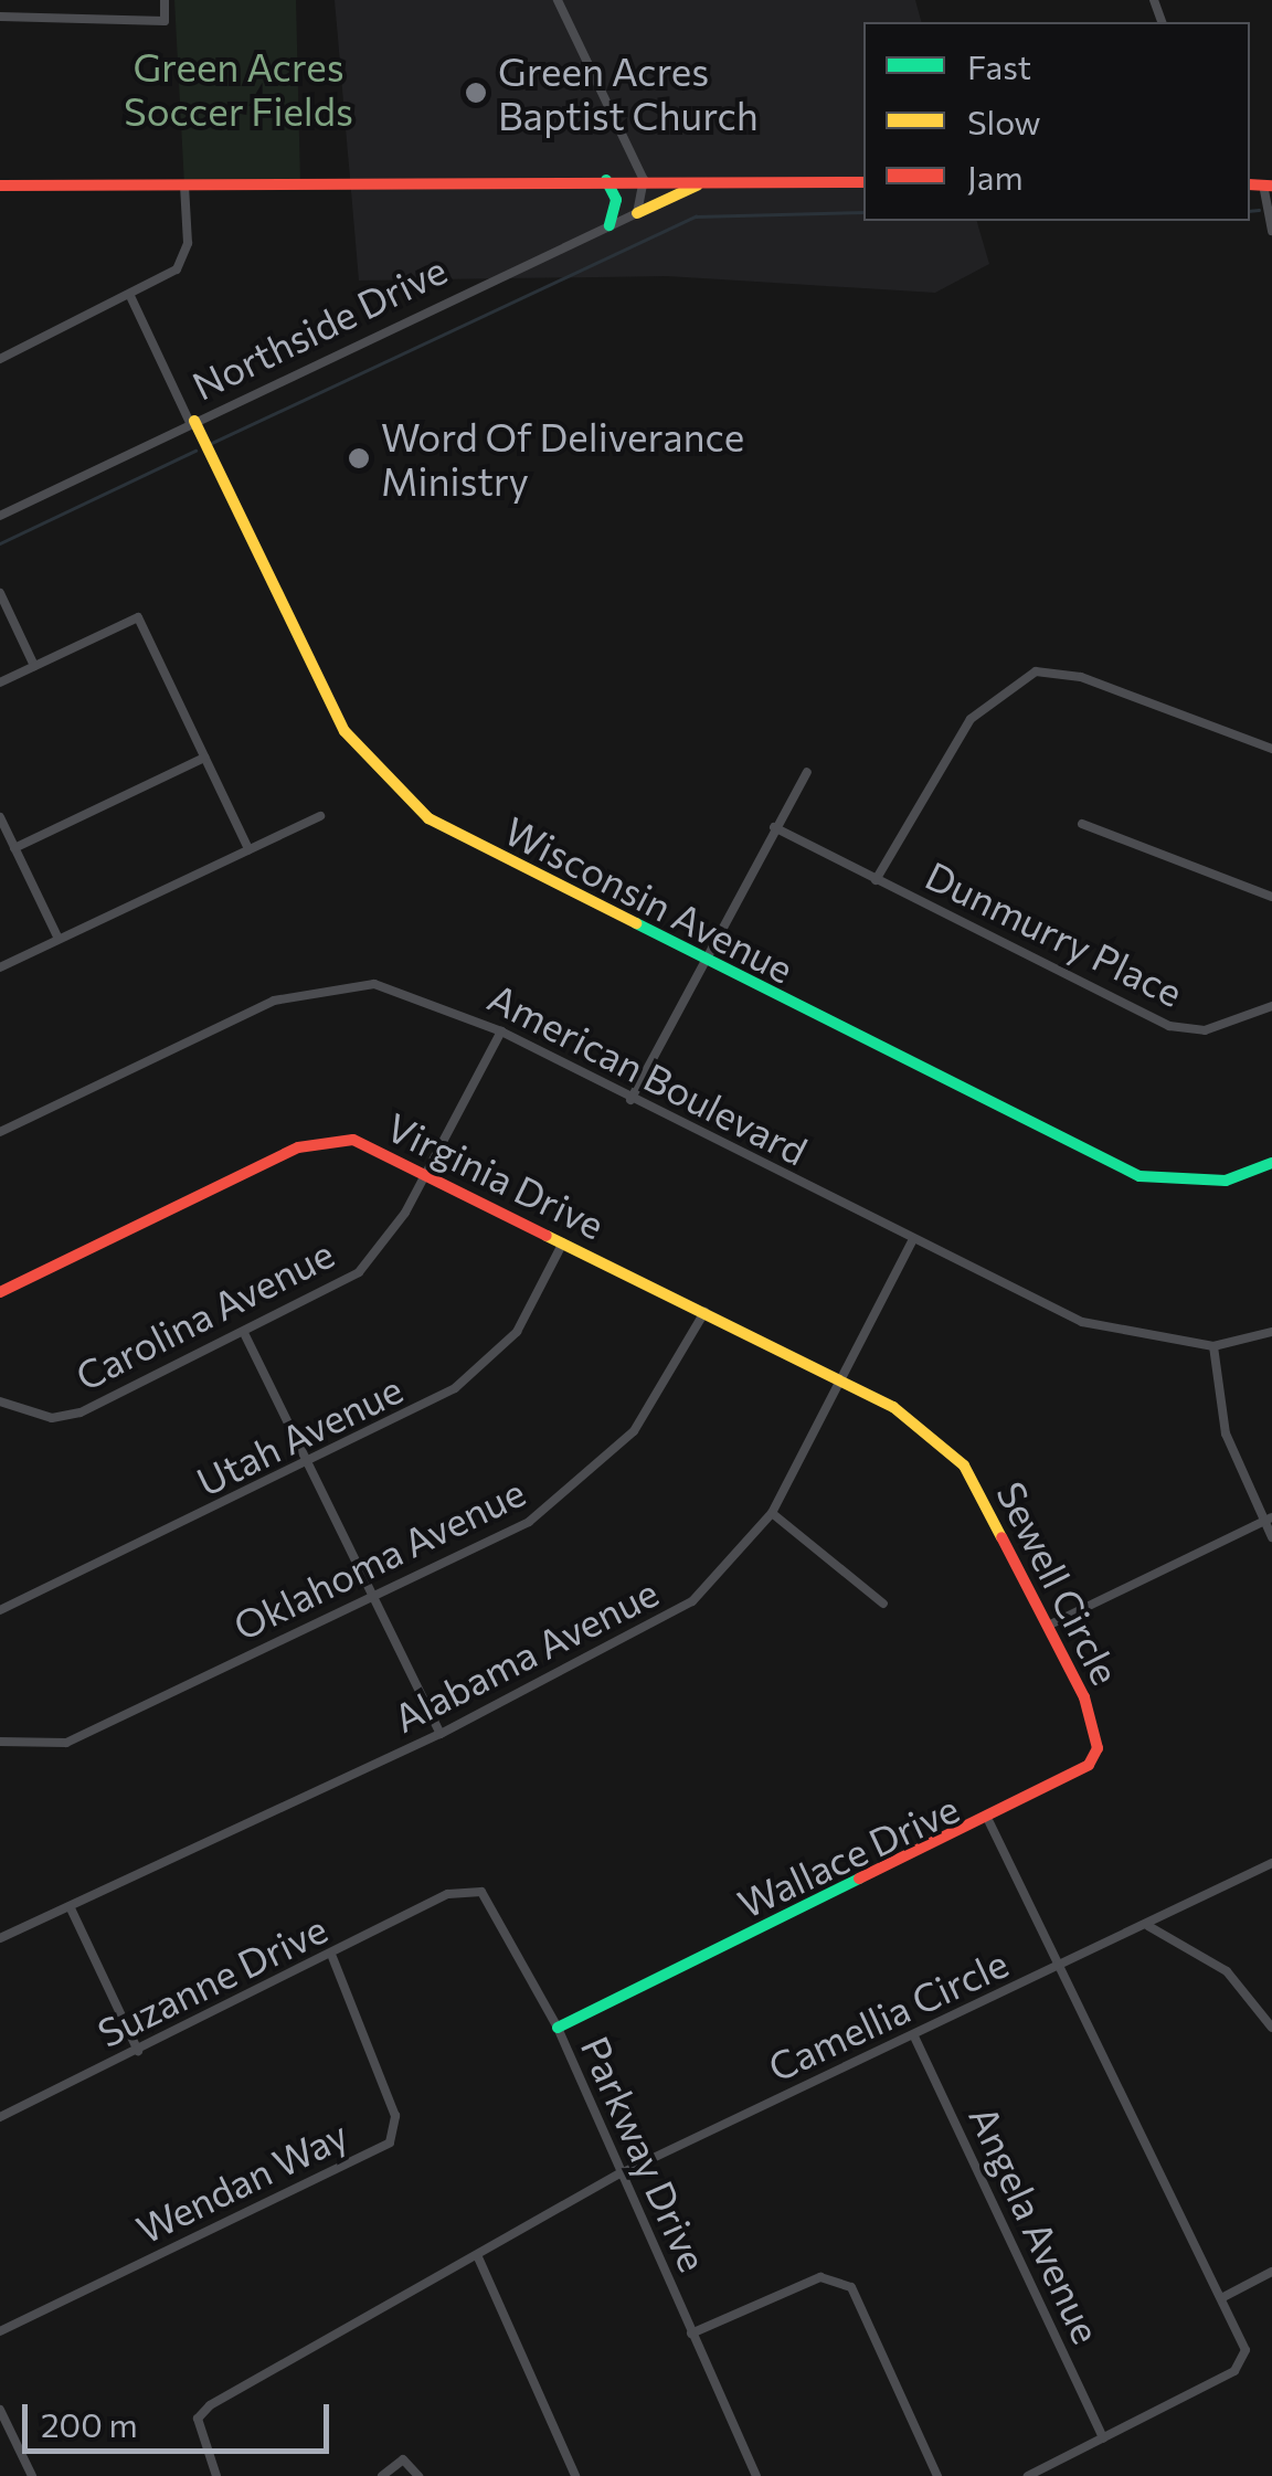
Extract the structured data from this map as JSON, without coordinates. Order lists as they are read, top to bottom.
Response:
{
  "streets": {
    "street": [
      "Northside Drive",
      "Wisconsin Avenue",
      "Dunmurry Place",
      "American Boulevard",
      "Virginia Drive",
      "Carolina Avenue",
      "Utah Avenue",
      "Oklahoma Avenue",
      "Sewell Circle",
      "Alabama Avenue",
      "Wallace Drive",
      "Suzanne Drive",
      "Camellia Circle",
      "Parkway Drive",
      "Wendan Way",
      "Angela Avenue"
    ]
  },
  "crossings": [
    ["Northside Drive", "Wisconsin Avenue"],
    ["American Boulevard", "Carolina Avenue"],
    ["American Boulevard", "Alabama Avenue"],
    ["Virginia Drive", "Carolina Avenue"],
    ["Virginia Drive", "Utah Avenue"],
    ["Virginia Drive", "Oklahoma Avenue"],
    ["Virginia Drive", "Sewell Circle"],
    ["Virginia Drive", "Alabama Avenue"],
    ["Sewell Circle", "Alabama Avenue"],
    ["Sewell Circle", "Wallace Drive"],
    ["Wallace Drive", "Camellia Circle"],
    ["Wallace Drive", "Parkway Drive"],
    ["Suzanne Drive", "Parkway Drive"],
    ["Suzanne Drive", "Wendan Way"],
    ["Camellia Circle", "Parkway Drive"],
    ["Camellia Circle", "Angela Avenue"]
  ],
  "parks": ["Green Acres Soccer Fields"],
  "places": ["Green Acres Baptist Church", "Word Of Deliverance Ministry"],
  "legend": ["Fast", "Slow", "Jam"],
  "scale_bar": "200 m"
}
